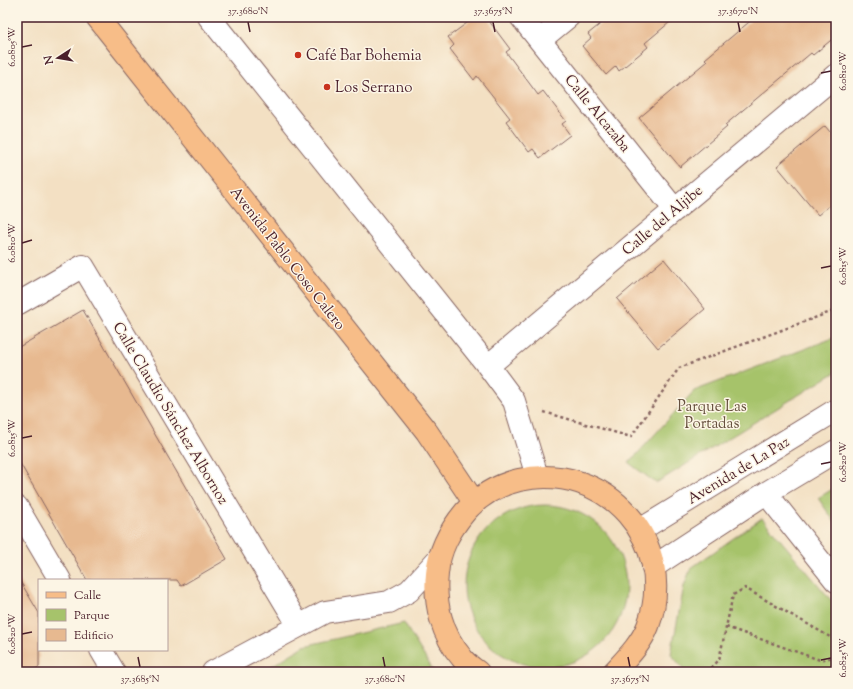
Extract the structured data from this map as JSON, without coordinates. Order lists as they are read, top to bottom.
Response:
{
  "streets": {
    "main road": ["Avenida Pablo Coso Calero"],
    "street": [
      "Calle Alcazaba",
      "Calle del Aljibe",
      "Calle Claudio Sánchez Albornoz",
      "Avenida de La Paz"
    ]
  },
  "crossings": [
    ["Calle Alcazaba", "Calle del Aljibe"]
  ],
  "parks": ["Parque Las Portadas"],
  "places": ["Café Bar Bohemia", "Los Serrano"],
  "legend": ["Calle", "Parque", "Edificio"],
  "north": "left",
  "coordinates": [
    "37.3680°N",
    "37.3675°N",
    "37.3670°N",
    "6.0805°W",
    "6.0810°W",
    "6.0815°W",
    "6.0820°W",
    "6.0825°W",
    "37.3685°N"
  ]
}
